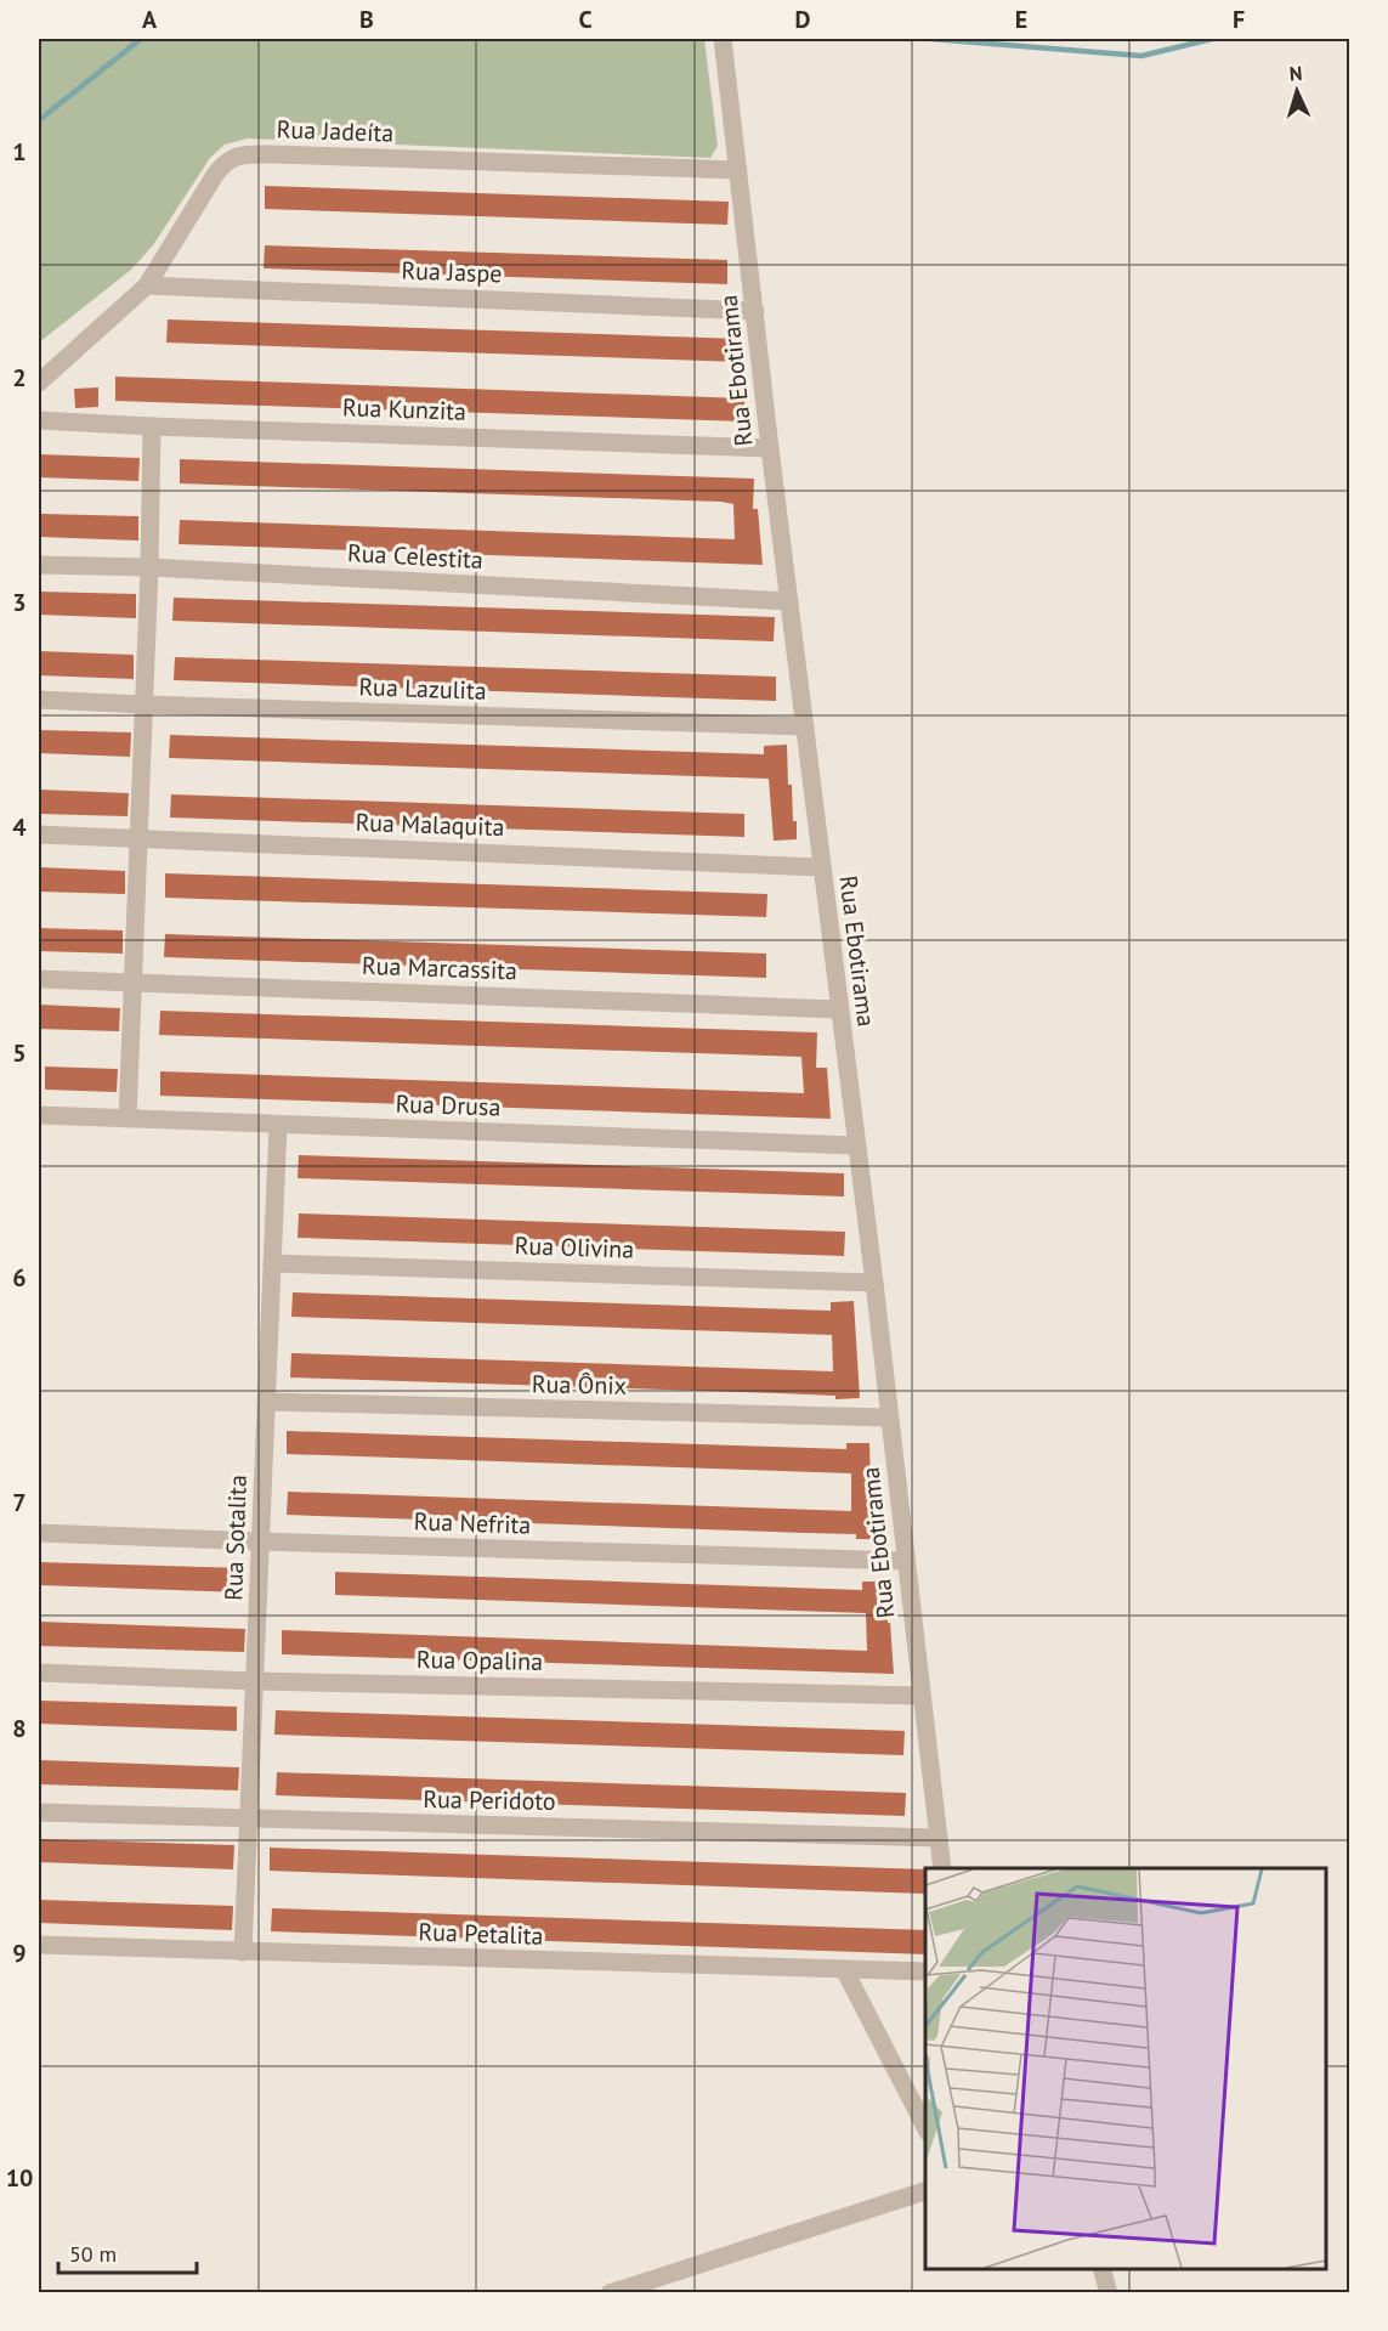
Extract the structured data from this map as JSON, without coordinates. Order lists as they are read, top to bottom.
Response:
{
  "streets": {
    "street": [
      "Rua Jadeíta",
      "Rua Jaspe",
      "Rua Ebotirama",
      "Rua Kunzita",
      "Rua Celestita",
      "Rua Lazulita",
      "Rua Malaquita",
      "Rua Marcassita",
      "Rua Drusa",
      "Rua Olivina",
      "Rua Ônix",
      "Rua Nefrita",
      "Rua Sotalita",
      "Rua Opalina",
      "Rua Peridoto",
      "Rua Petalita"
    ]
  },
  "crossings": [
    ["Rua Jadeíta", "Rua Jaspe"],
    ["Rua Jadeíta", "Rua Ebotirama"],
    ["Rua Jaspe", "Rua Ebotirama"],
    ["Rua Ebotirama", "Rua Kunzita"],
    ["Rua Ebotirama", "Rua Celestita"],
    ["Rua Ebotirama", "Rua Lazulita"],
    ["Rua Ebotirama", "Rua Malaquita"],
    ["Rua Ebotirama", "Rua Marcassita"],
    ["Rua Ebotirama", "Rua Drusa"],
    ["Rua Ebotirama", "Rua Olivina"],
    ["Rua Ebotirama", "Rua Ônix"],
    ["Rua Ebotirama", "Rua Nefrita"],
    ["Rua Ebotirama", "Rua Opalina"],
    ["Rua Ebotirama", "Rua Peridoto"],
    ["Rua Drusa", "Rua Sotalita"],
    ["Rua Olivina", "Rua Sotalita"],
    ["Rua Ônix", "Rua Sotalita"],
    ["Rua Nefrita", "Rua Sotalita"],
    ["Rua Sotalita", "Rua Opalina"],
    ["Rua Sotalita", "Rua Peridoto"],
    ["Rua Sotalita", "Rua Petalita"]
  ],
  "scale_bar": "50 m",
  "north": "top",
  "grid": {
    "columns": [
      "A",
      "B",
      "C",
      "D",
      "E",
      "F"
    ],
    "rows": [
      "1",
      "2",
      "3",
      "4",
      "5",
      "6",
      "7",
      "8",
      "9",
      "10"
    ]
  }
}
